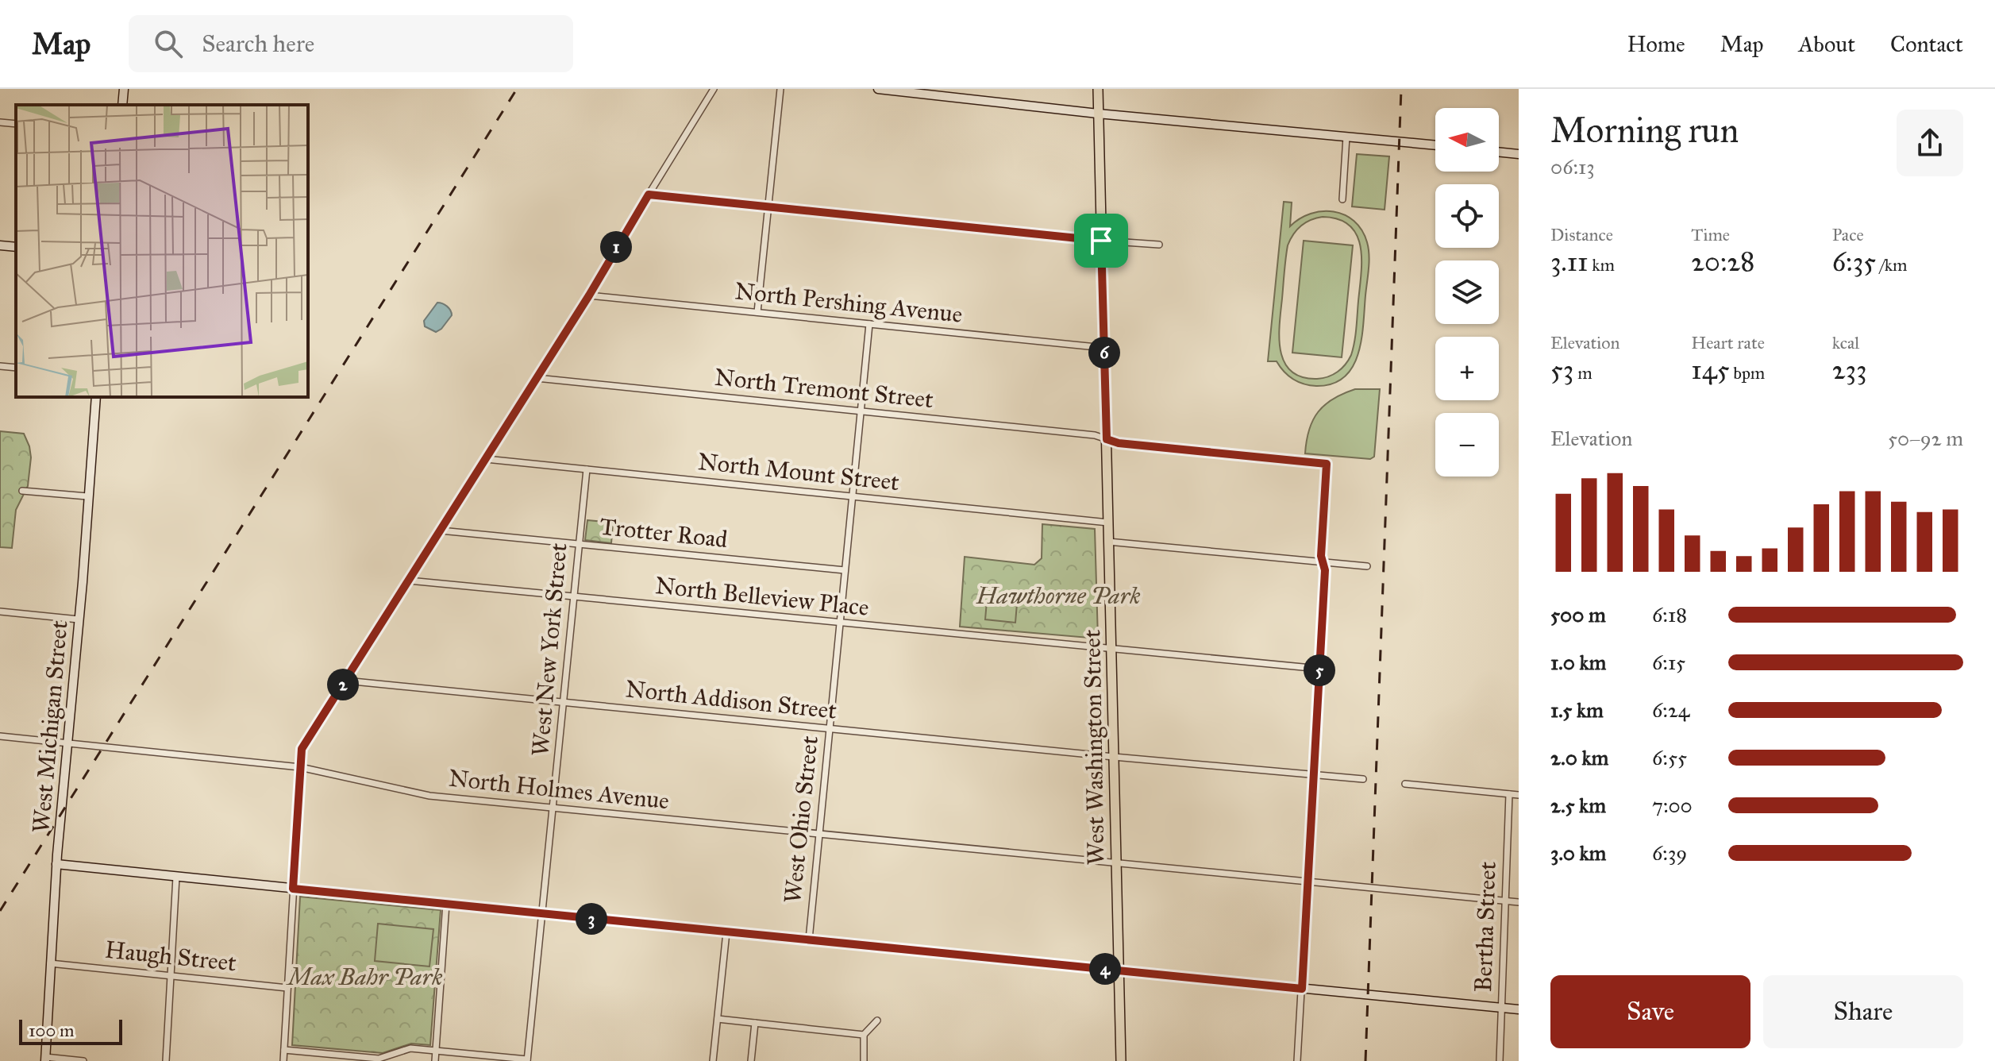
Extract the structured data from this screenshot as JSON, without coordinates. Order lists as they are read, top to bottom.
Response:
{
  "streets": {
    "main road": ["West Michigan Street", "West Washington Street"],
    "street": [
      "North Pershing Avenue",
      "North Tremont Street",
      "North Mount Street",
      "Trotter Road",
      "North Belleview Place",
      "West New York Street",
      "North Addison Street",
      "North Holmes Avenue",
      "West Ohio Street",
      "Bertha Street",
      "Haugh Street"
    ]
  },
  "crossings": [
    ["North Pershing Avenue", "West Washington Street"],
    ["North Pershing Avenue", "West Ohio Street"],
    ["North Tremont Street", "West Washington Street"],
    ["North Tremont Street", "West Ohio Street"],
    ["North Mount Street", "West New York Street"],
    ["North Mount Street", "West Washington Street"],
    ["North Mount Street", "West Ohio Street"],
    ["Trotter Road", "West New York Street"],
    ["Trotter Road", "West Ohio Street"],
    ["North Belleview Place", "West New York Street"],
    ["North Belleview Place", "West Washington Street"],
    ["North Belleview Place", "West Ohio Street"],
    ["West New York Street", "North Addison Street"],
    ["West New York Street", "North Holmes Avenue"],
    ["North Addison Street", "West Washington Street"],
    ["North Addison Street", "West Ohio Street"],
    ["West Michigan Street", "North Holmes Avenue"],
    ["West Michigan Street", "Haugh Street"],
    ["West Washington Street", "North Holmes Avenue"],
    ["North Holmes Avenue", "West Ohio Street"],
    ["North Holmes Avenue", "Bertha Street"]
  ],
  "parks": ["Hawthorne Park", "Max Bahr Park"],
  "scale_bar": "100 m",
  "north": "left",
  "page": {
    "header": "Map",
    "search": "Search here",
    "nav": [
      "Home",
      "Map",
      "About",
      "Contact"
    ],
    "heading": ["Morning run", "06:13"],
    "map_buttons": ["+", "−"],
    "stats": [
      ["Distance", "3.11 km"],
      ["Time", "20:28"],
      ["Pace", "6:35 /km"],
      ["Elevation", "53 m"],
      ["Heart rate", "145 bpm"],
      ["kcal", "233"]
    ],
    "pins": [
      "1",
      "6",
      "5",
      "2",
      "3",
      "4"
    ],
    "chart": ["Elevation", "50–92 m"],
    "list": [
      {
        "name": "500 m",
        "note": "6:18"
      },
      {
        "name": "1.0 km",
        "note": "6:15"
      },
      {
        "name": "1.5 km",
        "note": "6:24"
      },
      {
        "name": "2.0 km",
        "note": "6:55"
      },
      {
        "name": "2.5 km",
        "note": "7:00"
      },
      {
        "name": "3.0 km",
        "note": "6:39"
      }
    ],
    "buttons": ["Save", "Share"],
    "scale": "100 m"
  }
}
